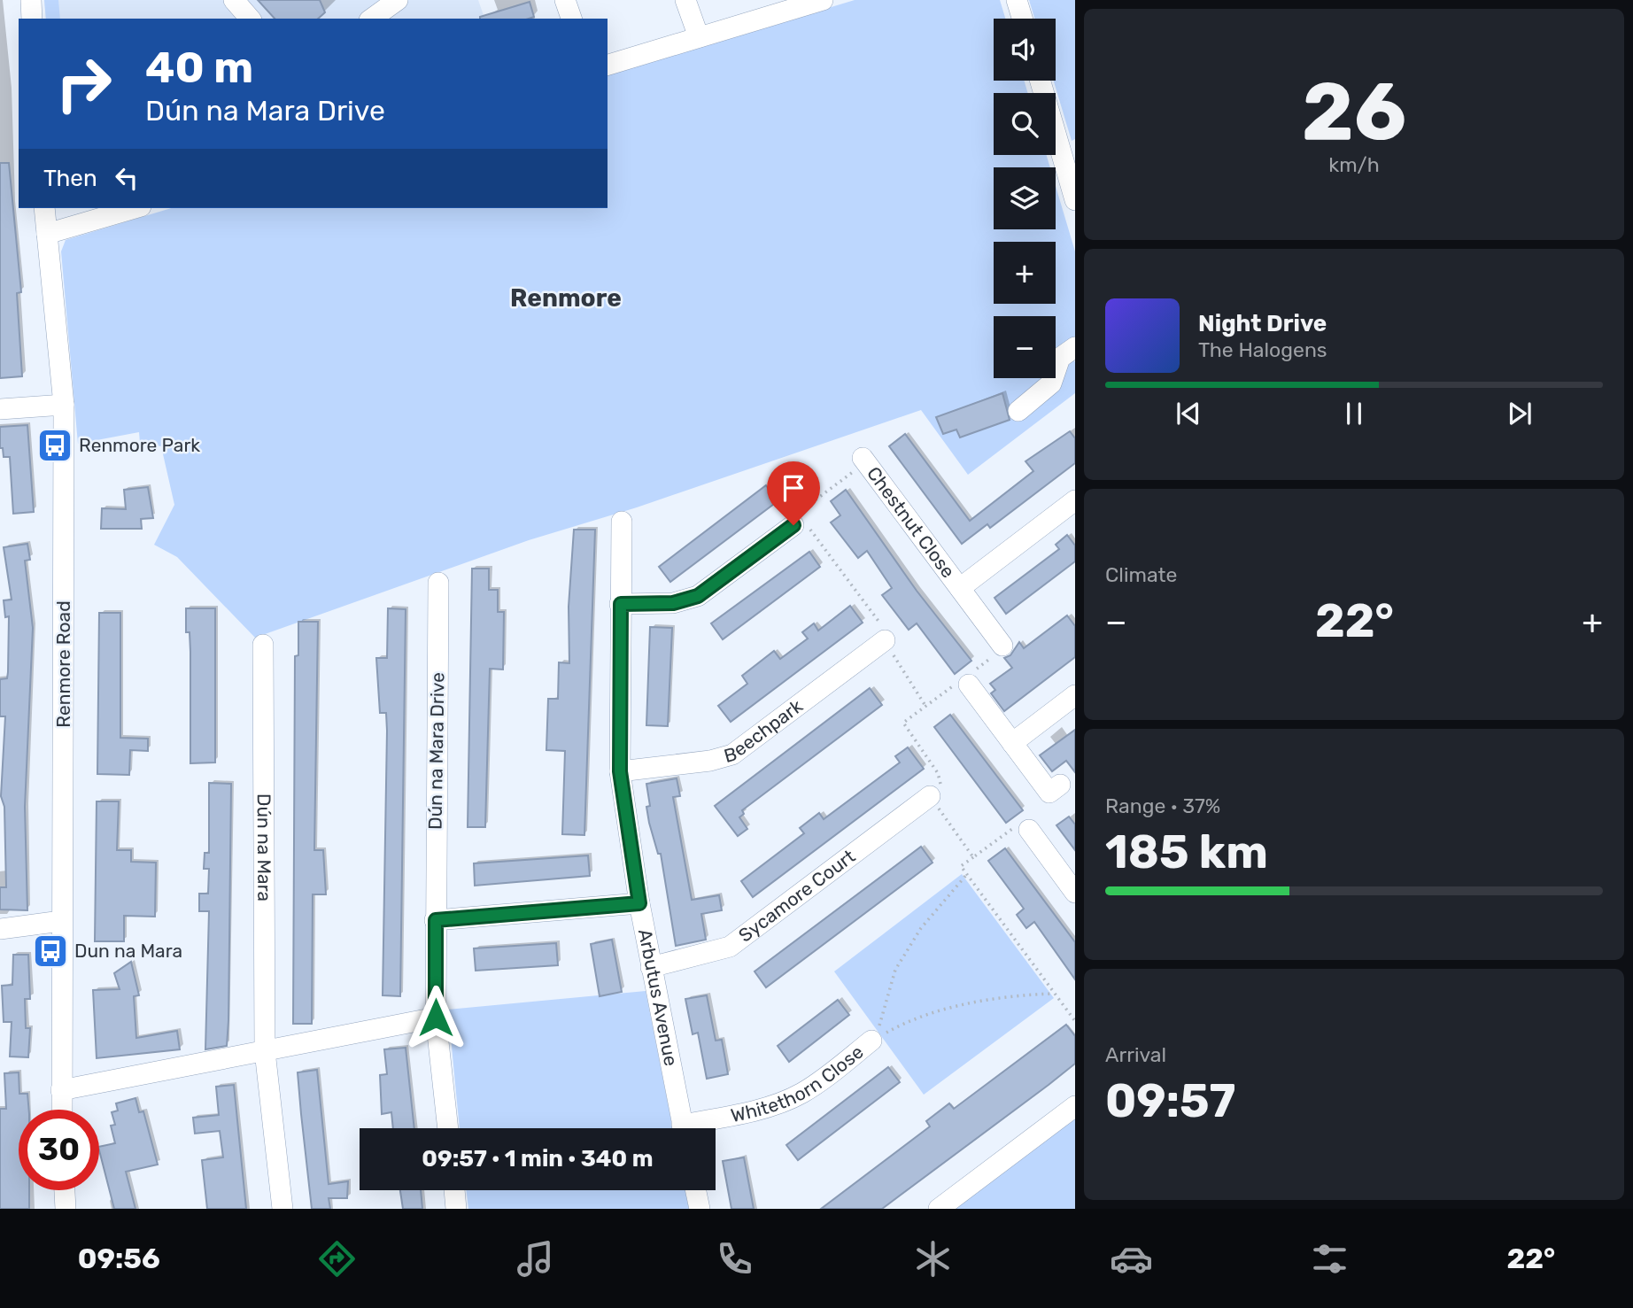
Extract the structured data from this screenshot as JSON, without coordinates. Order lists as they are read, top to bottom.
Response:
{
  "streets": {
    "street": [
      "Chestnut Close",
      "Renmore Road",
      "Beechpark",
      "Dún na Mara Drive",
      "Dún na Mara",
      "Sycamore Court",
      "Arbutus Avenue",
      "Whitethorn Close"
    ]
  },
  "crossings": [
    ["Beechpark", "Arbutus Avenue"],
    ["Sycamore Court", "Arbutus Avenue"]
  ],
  "districts": ["Renmore"],
  "places": {
    "bus stop": ["Renmore Park", "Dun na Mara"]
  },
  "page": {
    "tile": [
      ["26", "km/h"],
      "Climate",
      ["Range · 37%", "185 km"],
      ["Arrival", "09:57"]
    ],
    "map_buttons": ["+", "−"],
    "turn": ["40 m", "Dún na Mara Drive"],
    "then": "Then",
    "song": ["Night Drive", "The Halogens"],
    "heat": ["−", "22°", "+"],
    "limit": "30",
    "trip": "09:57 · 1 min · 340 m",
    "tabs": ["09:56", "22°"]
  }
}
